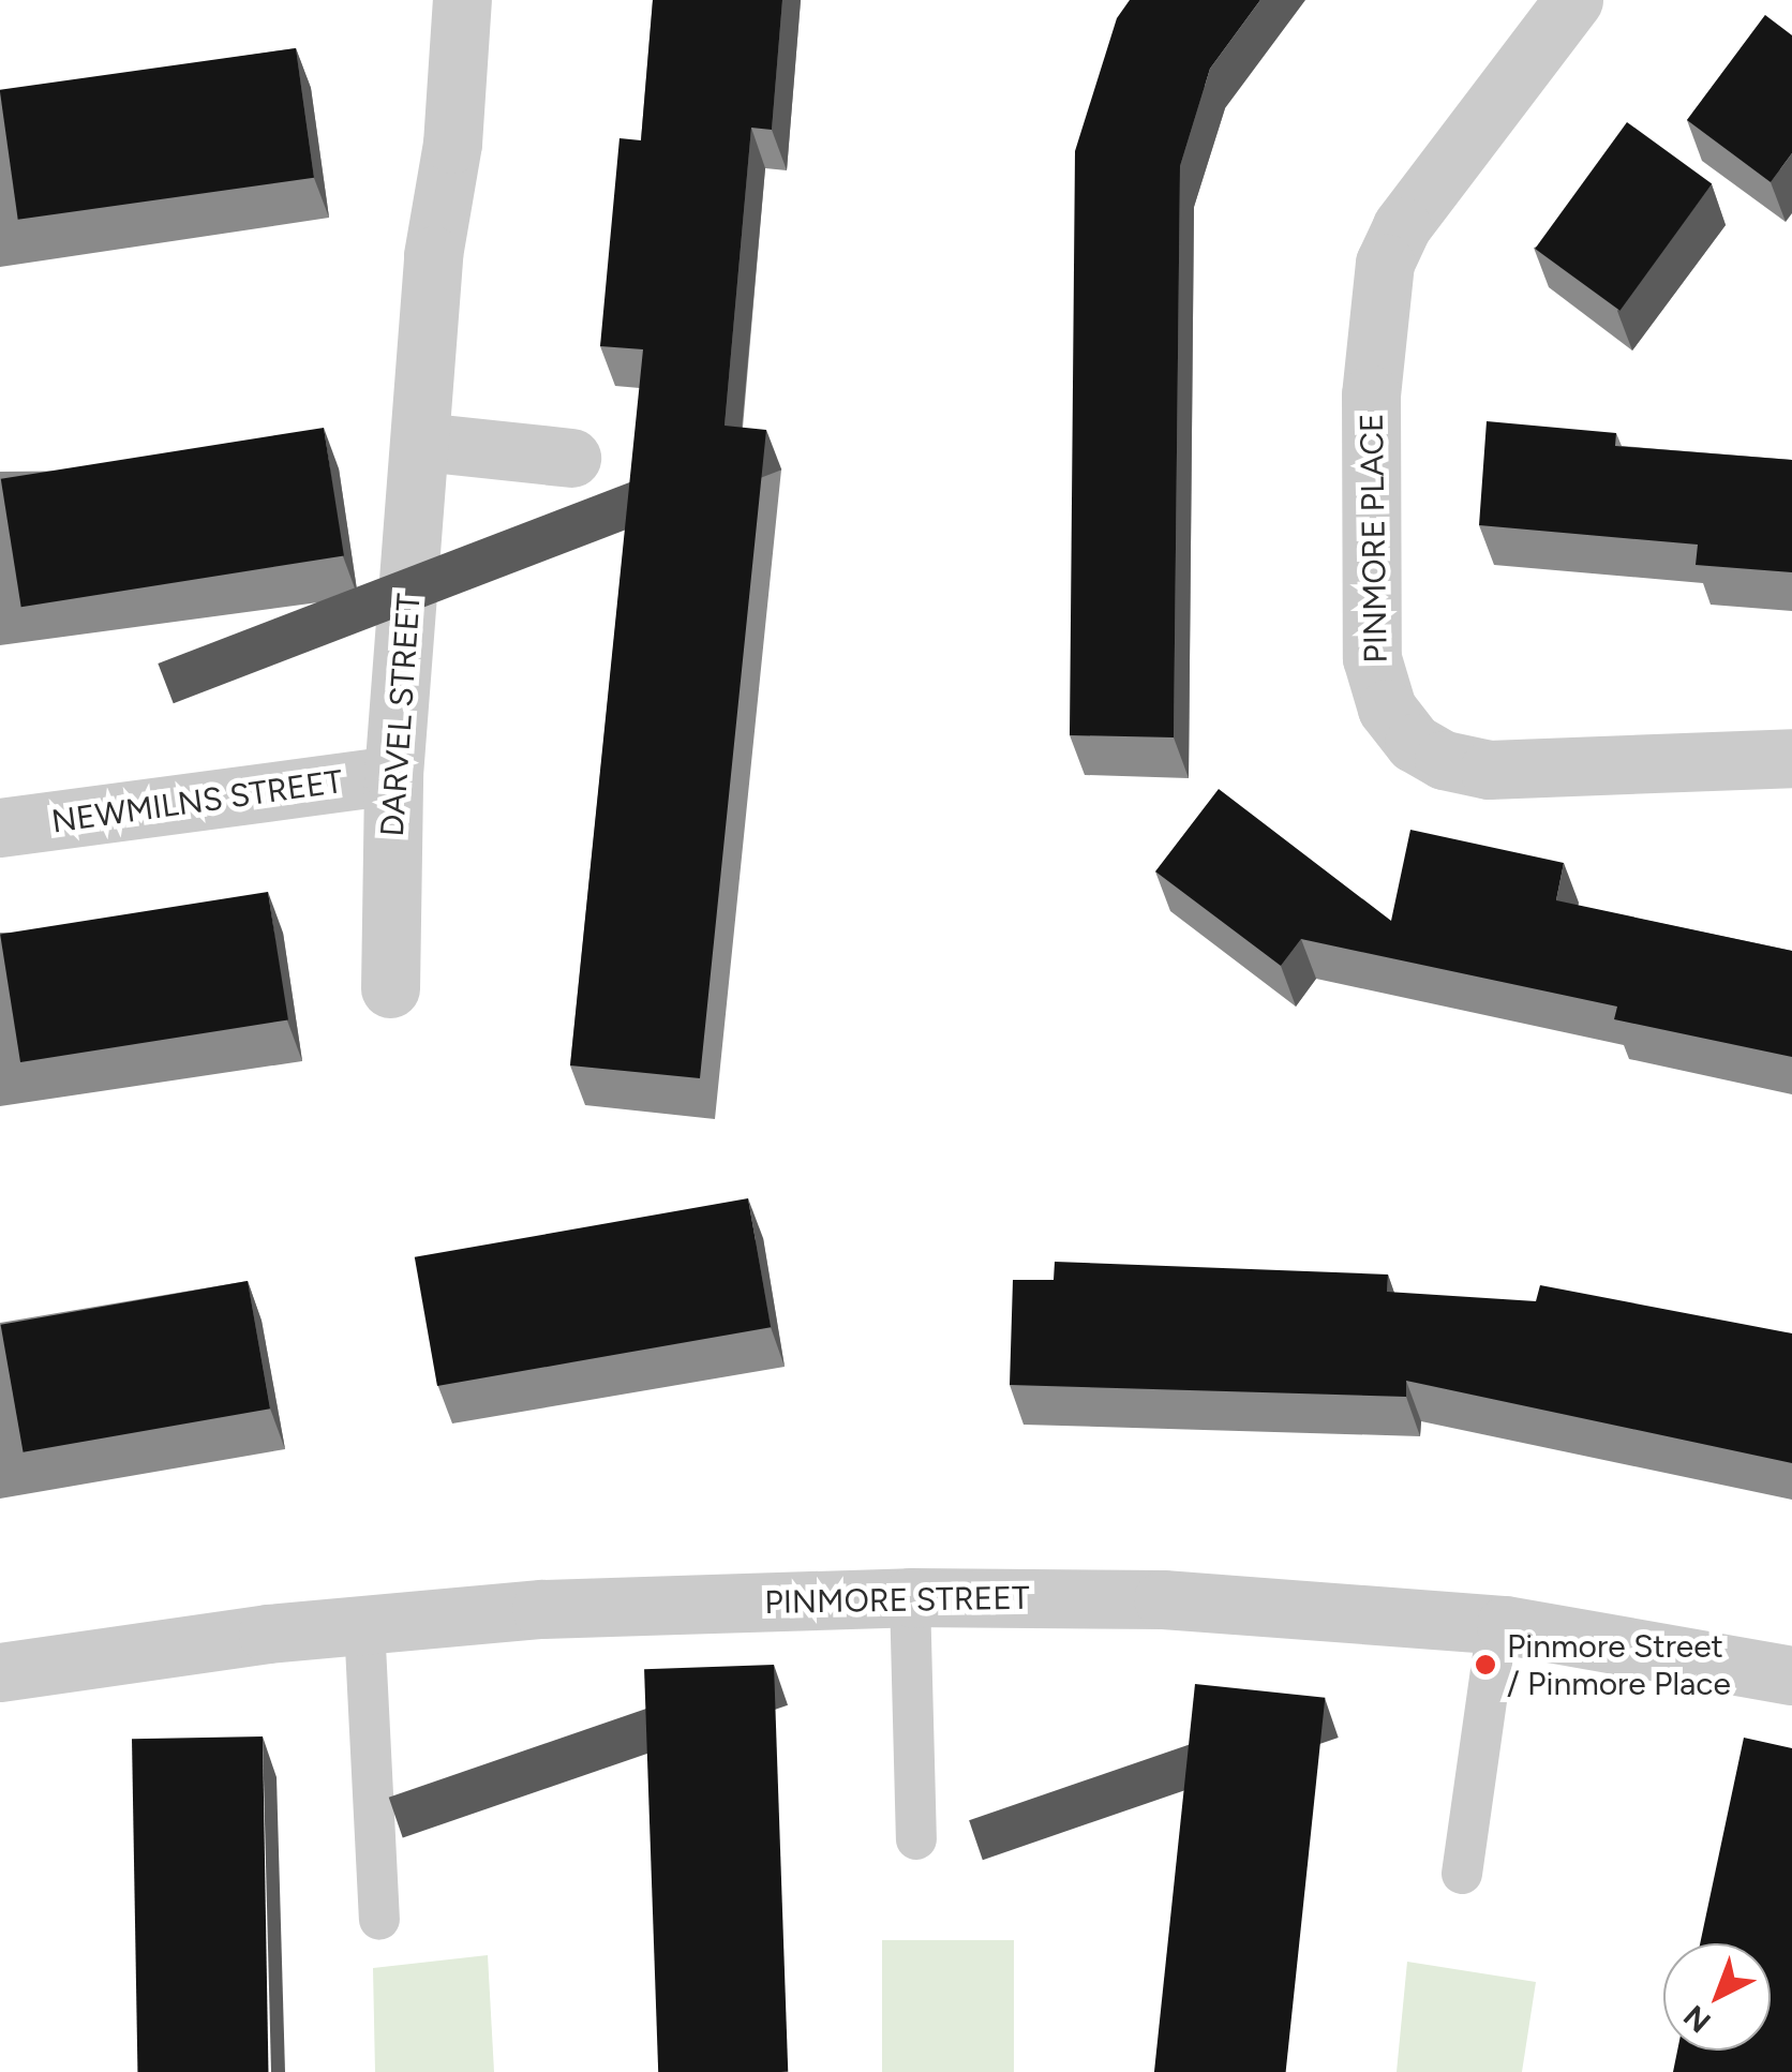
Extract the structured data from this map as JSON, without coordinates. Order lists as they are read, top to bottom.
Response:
{
  "streets": {
    "street": [
      "PINMORE PLACE",
      "DARVEL STREET",
      "NEWMILNS STREET",
      "PINMORE STREET"
    ]
  },
  "crossings": [
    ["DARVEL STREET", "NEWMILNS STREET"]
  ],
  "places": ["Pinmore Street / Pinmore Place"],
  "north": "bottom left"
}
